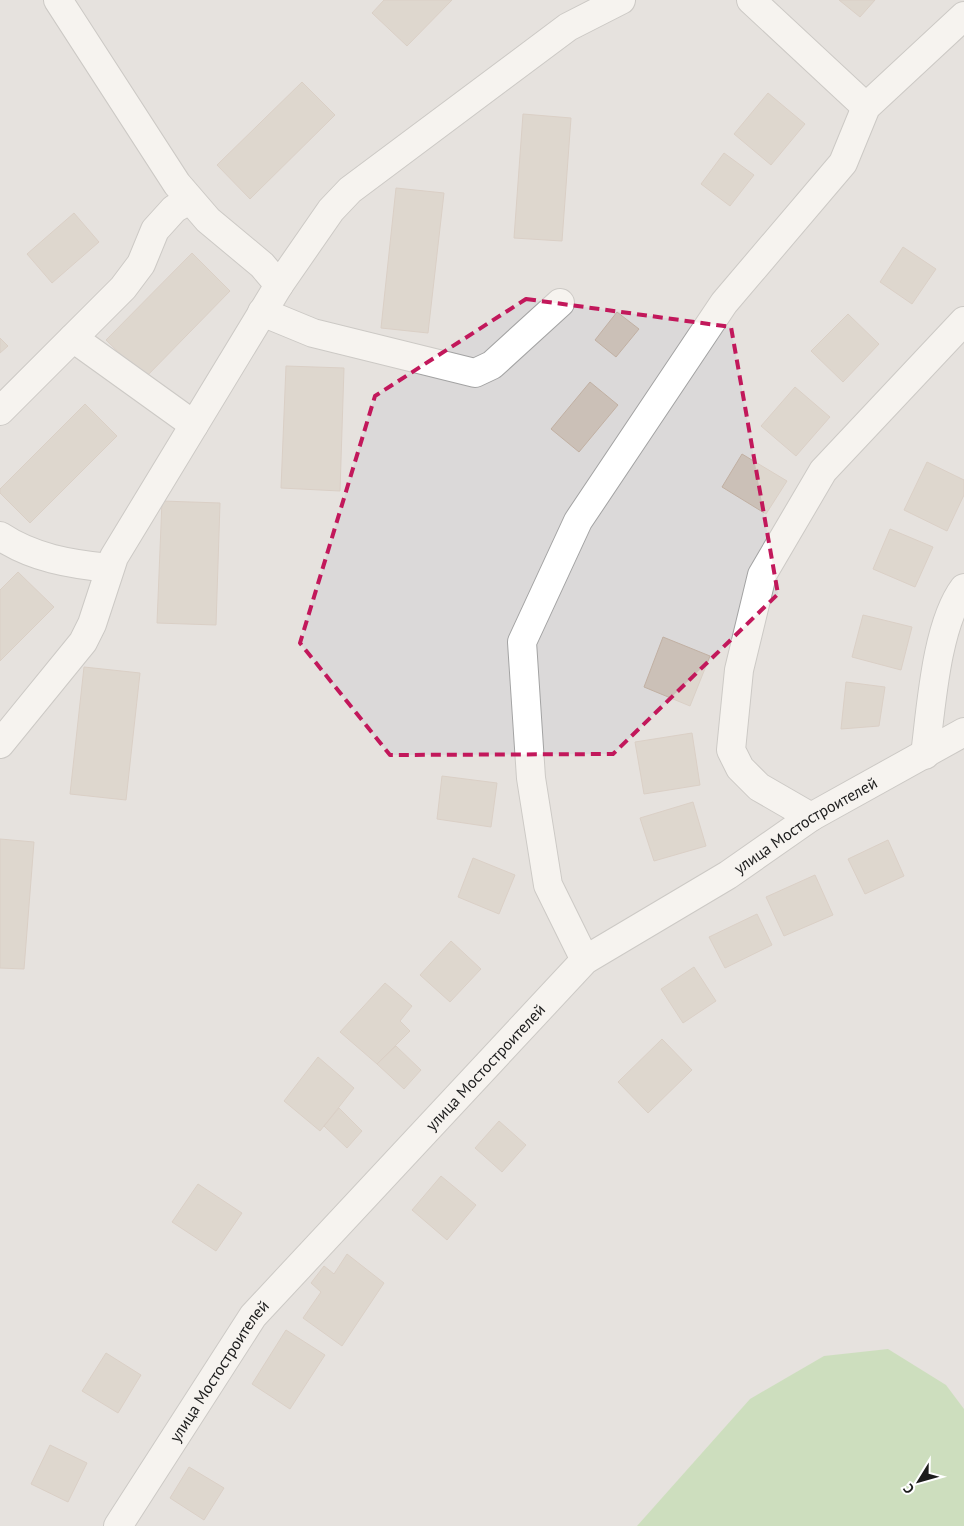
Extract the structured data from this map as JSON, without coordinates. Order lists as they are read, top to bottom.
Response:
{
  "streets": {
    "street": ["улица Мостостроителей"]
  },
  "north": "bottom left"
}
